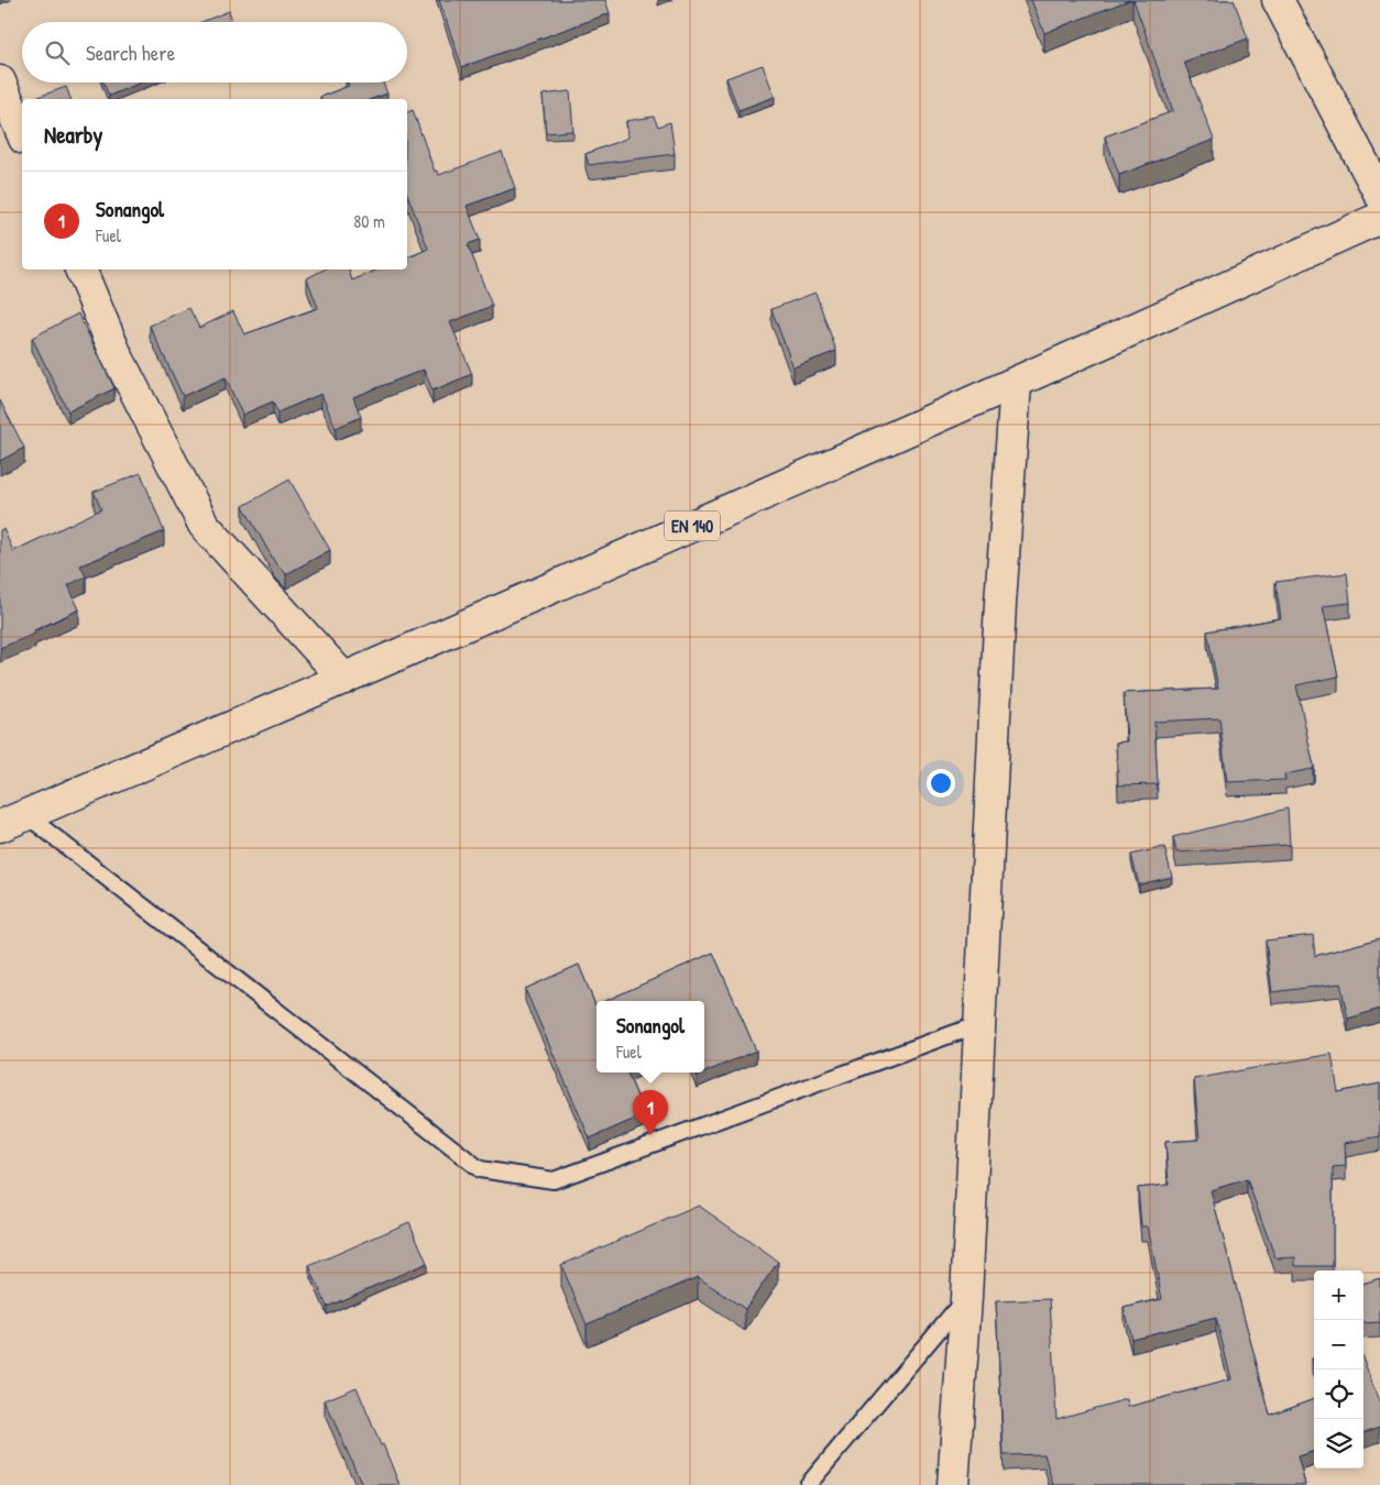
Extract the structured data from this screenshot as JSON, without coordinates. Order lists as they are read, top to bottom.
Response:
{
  "streets": {
    "street": ["EN 140"]
  },
  "page": {
    "search": "Search here",
    "heading": "Nearby",
    "list": [
      {
        "mark": "1",
        "name": "Sonangol",
        "note": "Fuel",
        "value": "80 m"
      }
    ],
    "popup": ["Sonangol", "Fuel"],
    "pins": "1",
    "map_buttons": ["+", "−"]
  }
}
